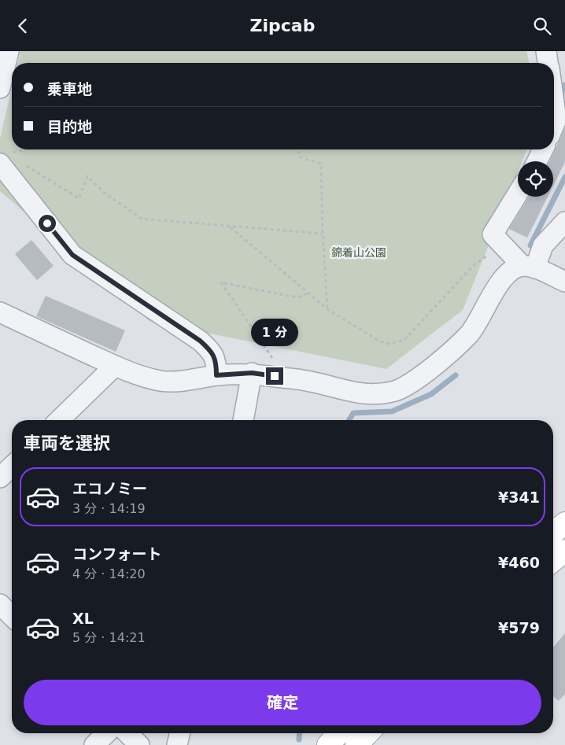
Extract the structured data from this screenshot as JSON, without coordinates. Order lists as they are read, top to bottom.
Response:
{
  "parks": ["錦着山公園"],
  "page": {
    "header": "Zipcab",
    "banner": ["乗車地", "目的地"],
    "bubble": "1 分",
    "heading": "車両を選択",
    "list": [
      {
        "name": "エコノミー",
        "note": "3 分 · 14:19",
        "value": "¥341"
      },
      {
        "name": "コンフォート",
        "note": "4 分 · 14:20",
        "value": "¥460"
      },
      {
        "name": "XL",
        "note": "5 分 · 14:21",
        "value": "¥579"
      }
    ],
    "buttons": "確定"
  }
}
